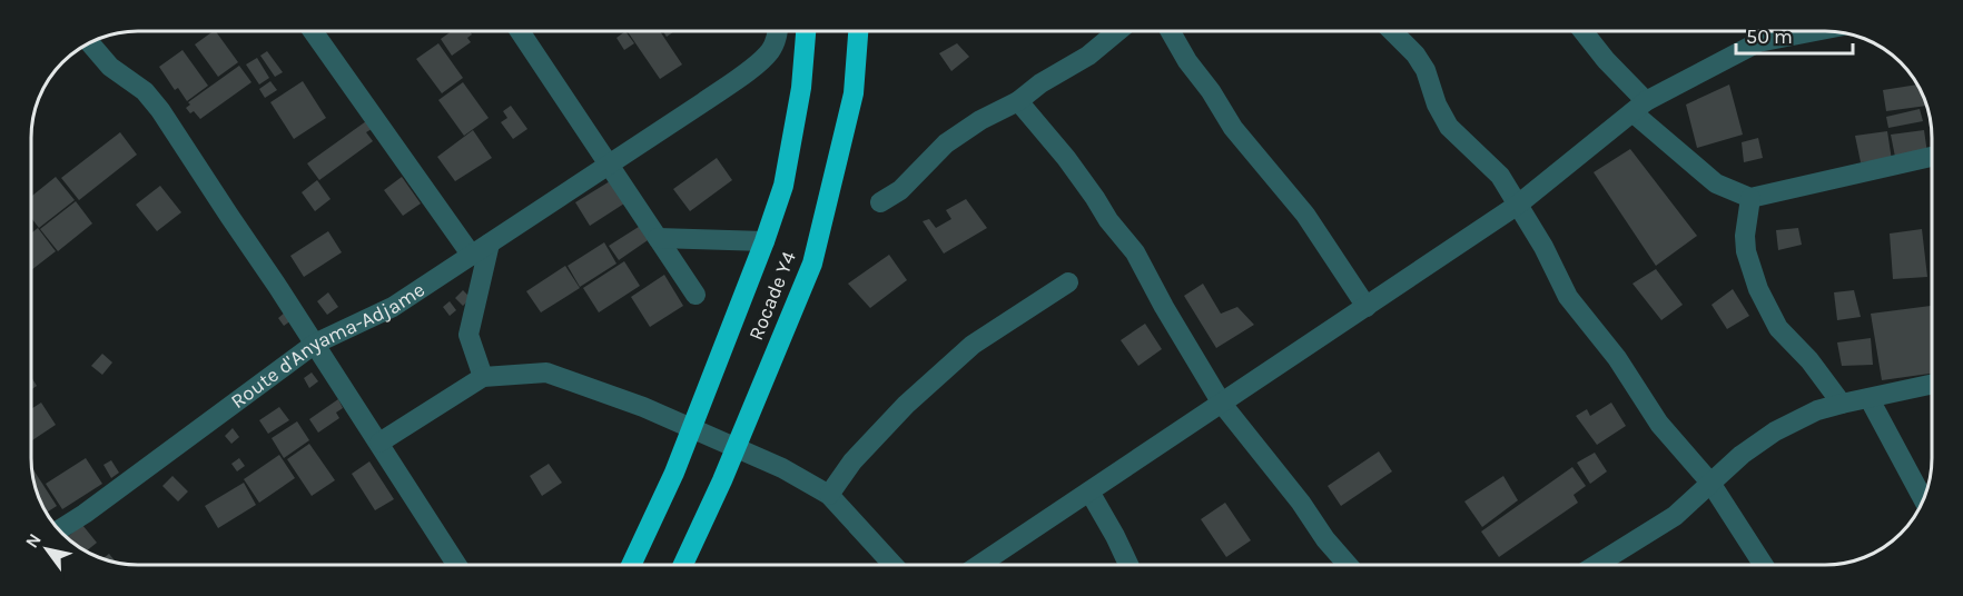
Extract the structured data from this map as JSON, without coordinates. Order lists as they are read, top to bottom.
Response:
{
  "streets": {
    "highway": ["Rocade Y4"],
    "street": ["Route d'Anyama-Adjame"]
  },
  "scale_bar": "50 m",
  "north": "top left"
}
